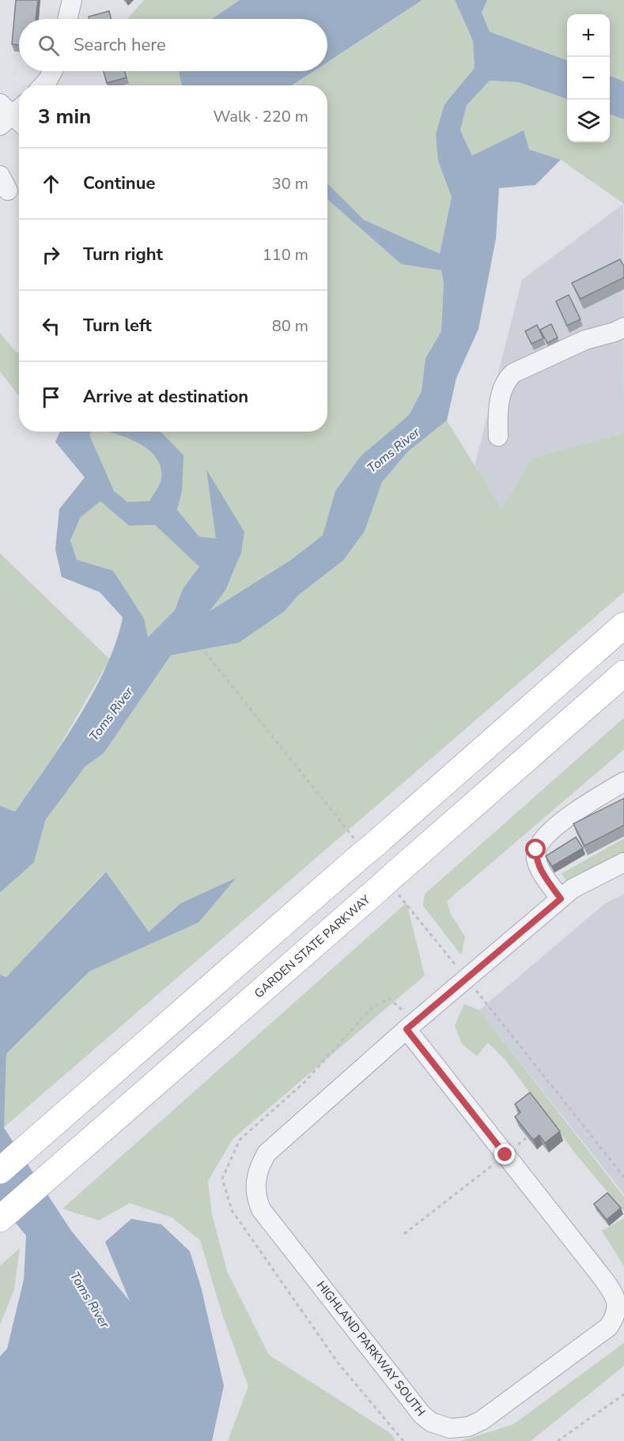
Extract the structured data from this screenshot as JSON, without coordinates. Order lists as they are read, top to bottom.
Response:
{
  "streets": {
    "highway": ["GARDEN STATE PARKWAY"],
    "street": ["HIGHLAND PARKWAY SOUTH"]
  },
  "water": ["Toms River"],
  "page": {
    "map_buttons": ["+", "−"],
    "search": "Search here",
    "heading": ["3 min", "Walk · 220 m"],
    "list": [
      ["Continue", "30 m"],
      ["Turn right", "110 m"],
      ["Turn left", "80 m"],
      "Arrive at destination"
    ]
  }
}
